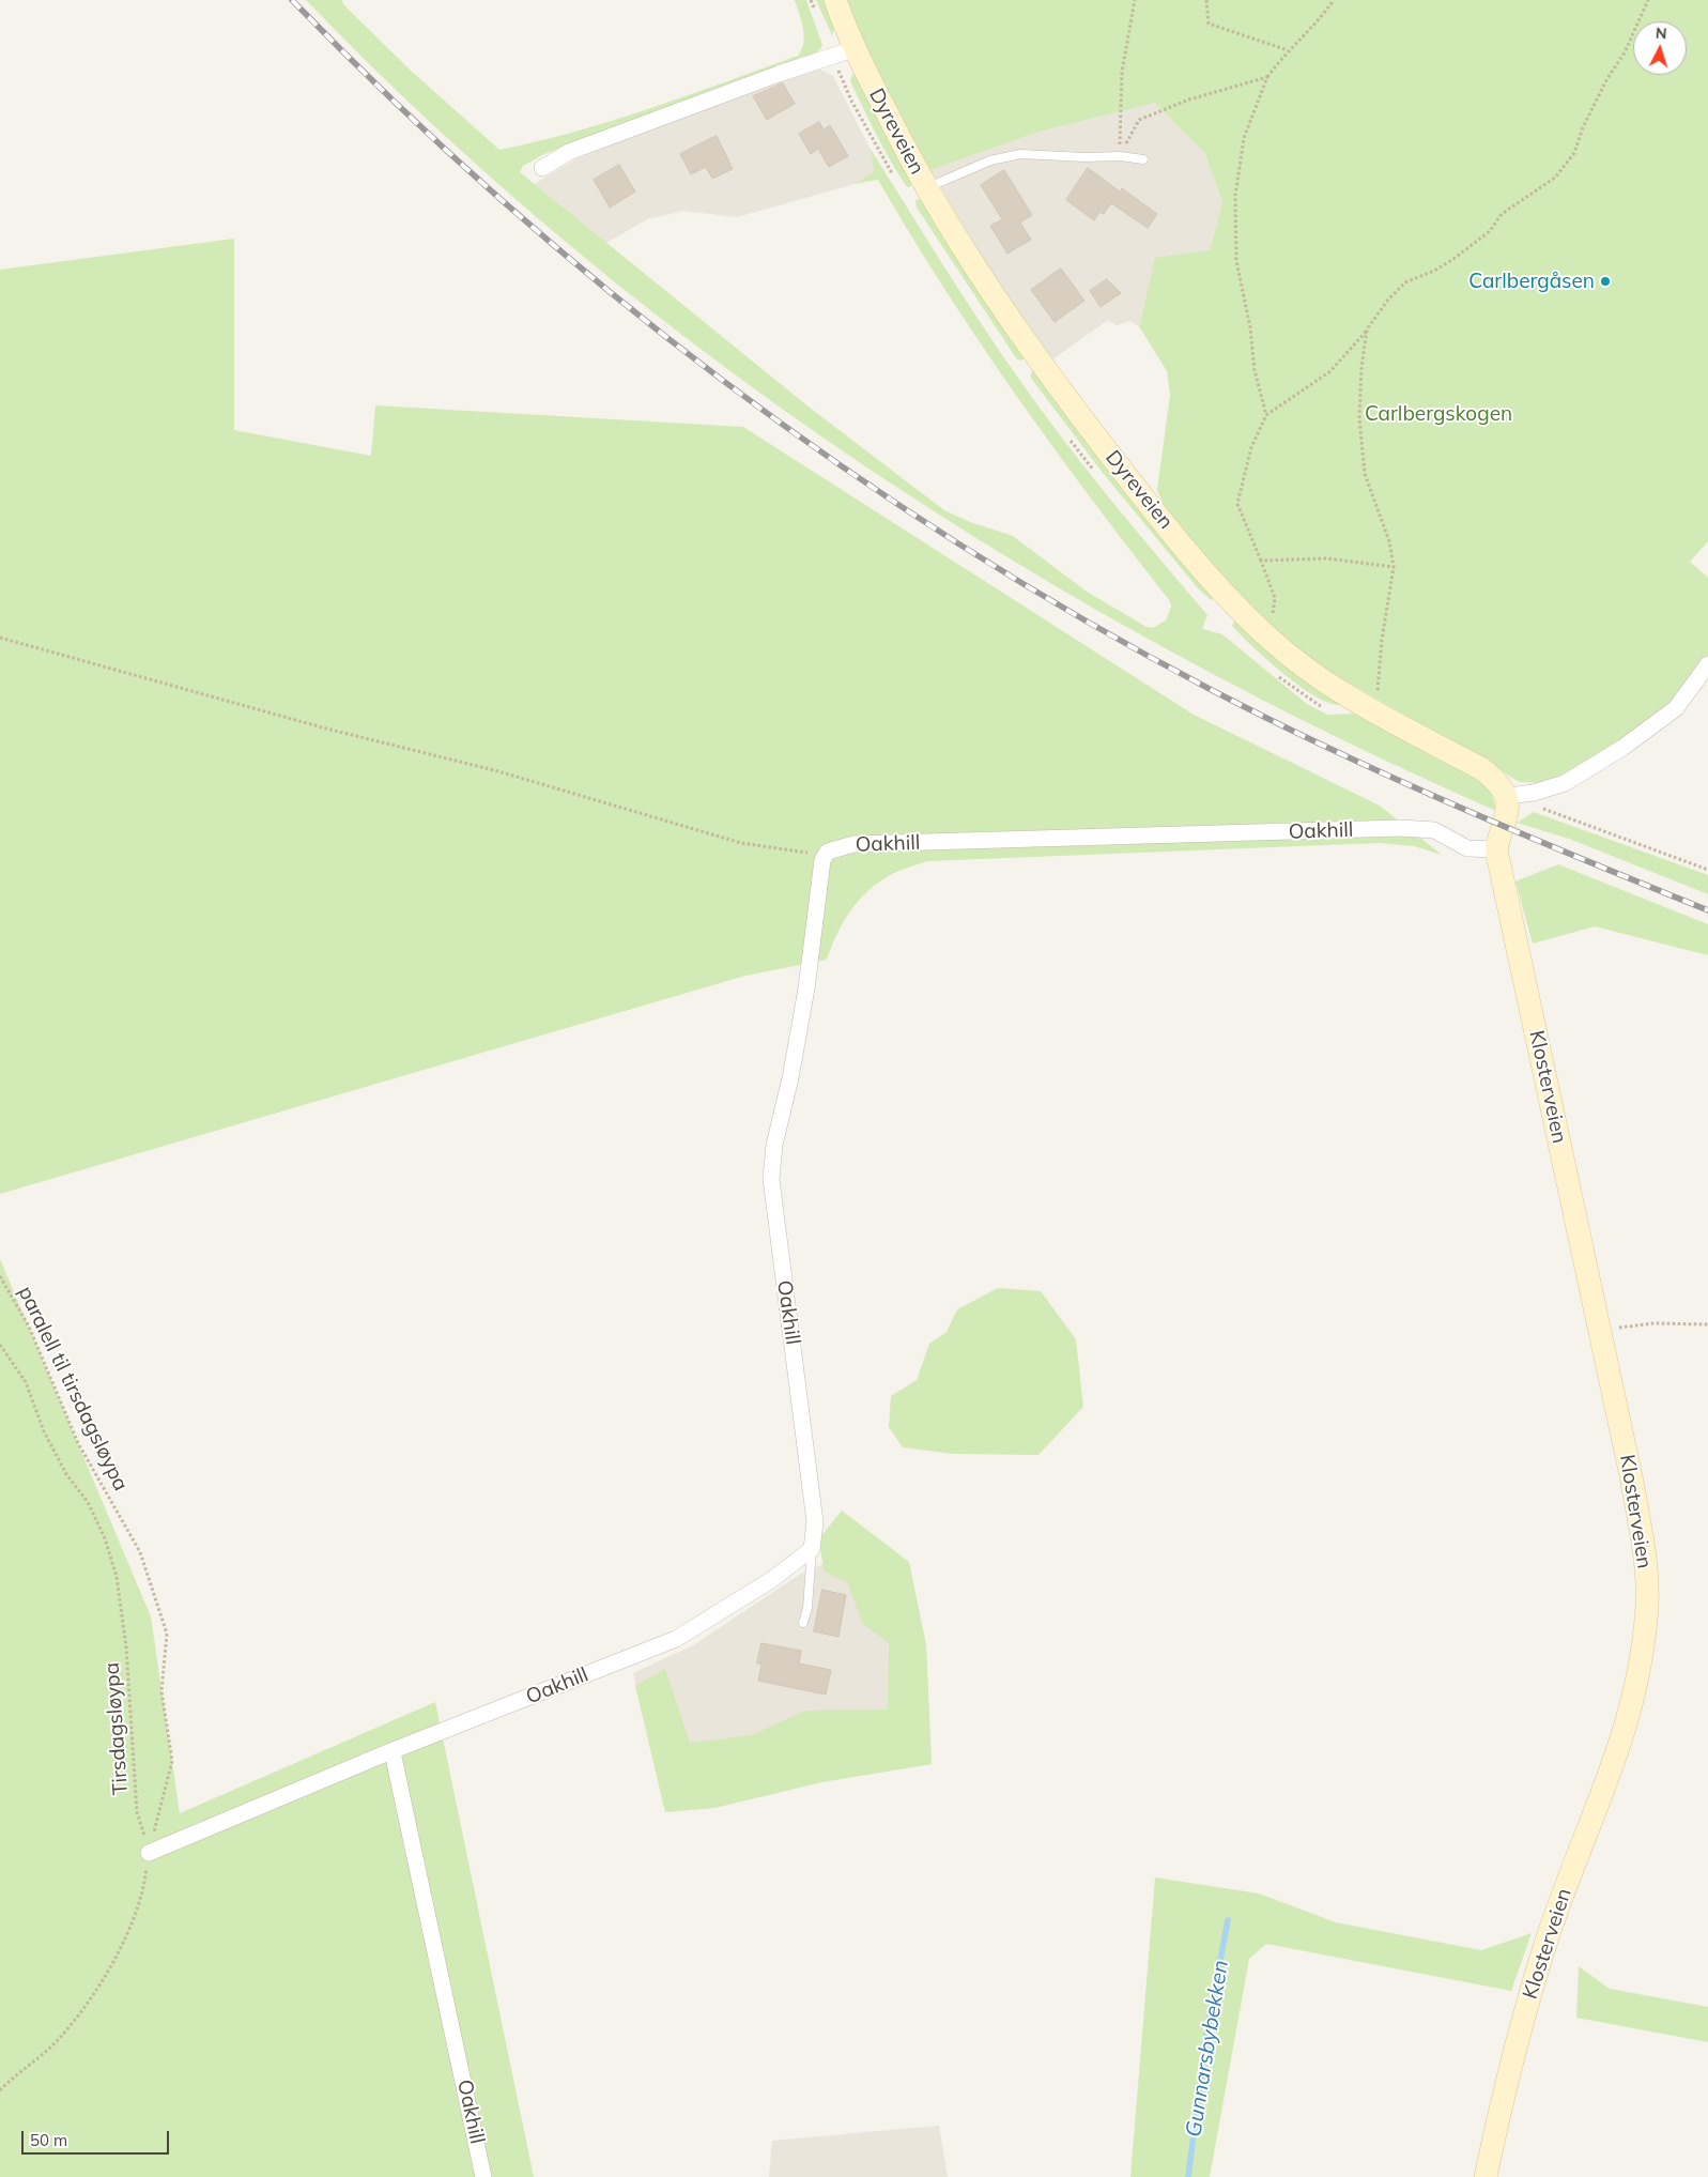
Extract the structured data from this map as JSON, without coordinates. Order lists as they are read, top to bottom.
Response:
{
  "streets": {
    "main road": ["Dyreveien", "Klosterveien"],
    "street": ["Oakhill"],
    "path": ["paralell til tirsdagsløypa", "Tirsdagsløypa"]
  },
  "crossings": [
    ["Oakhill", "Klosterveien"],
    ["paralell til tirsdagsløypa", "Tirsdagsløypa"]
  ],
  "water": ["Gunnarsbybekken"],
  "parks": ["Carlbergskogen"],
  "places": ["Carlbergåsen"],
  "scale_bar": "50 m",
  "north": "top"
}
